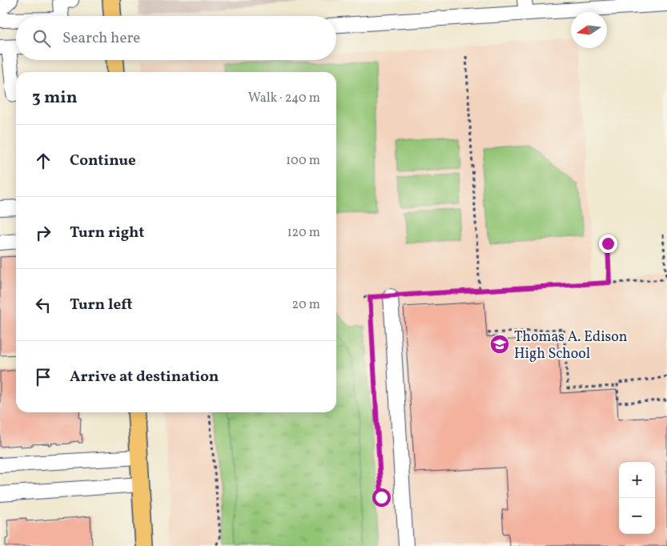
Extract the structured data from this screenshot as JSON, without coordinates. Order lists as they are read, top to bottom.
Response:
{
  "places": {
    "school or university": ["Thomas A. Edison High School"]
  },
  "north": "left",
  "page": {
    "search": "Search here",
    "heading": ["3 min", "Walk · 240 m"],
    "list": [
      ["Continue", "100 m"],
      ["Turn right", "120 m"],
      ["Turn left", "20 m"],
      "Arrive at destination"
    ],
    "map_buttons": ["+", "−"]
  }
}
